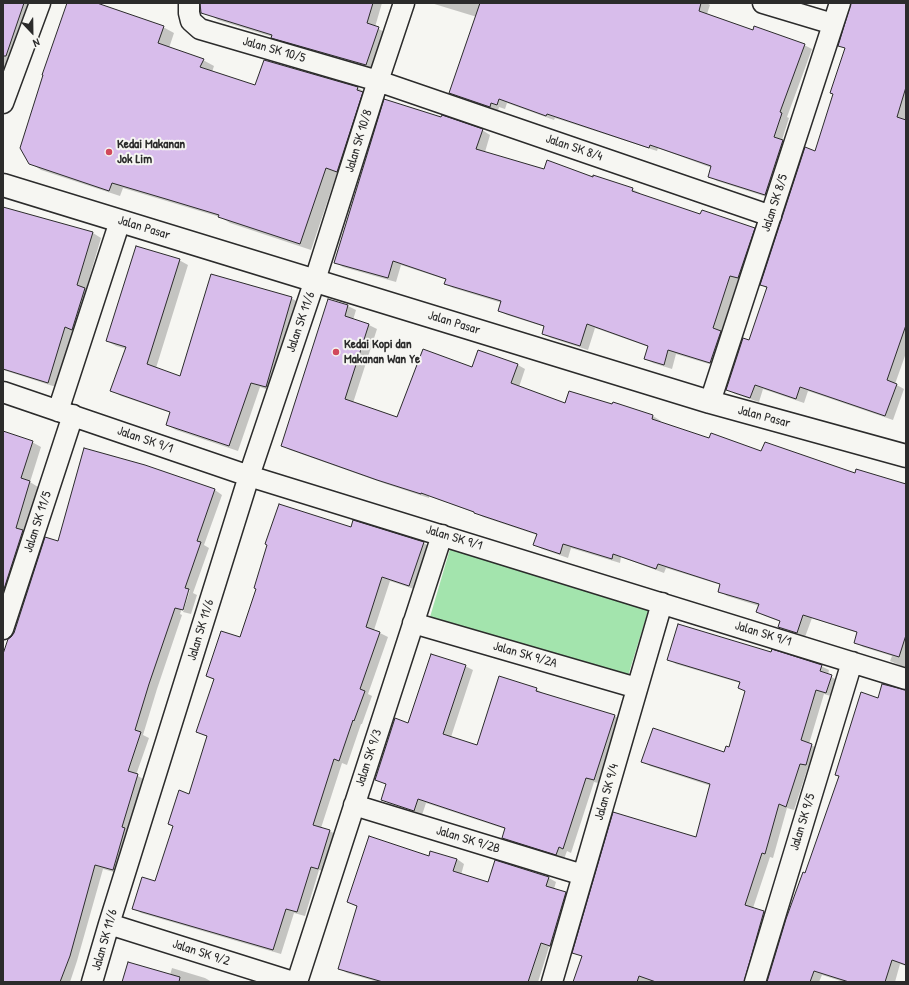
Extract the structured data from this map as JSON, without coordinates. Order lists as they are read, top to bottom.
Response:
{
  "streets": {
    "street": [
      "Jalan SK 10/5",
      "Jalan SK 10/8",
      "Jalan SK 8/4",
      "Jalan SK 8/5",
      "Jalan Pasar",
      "Jalan SK 11/6",
      "Jalan SK 9/1",
      "Jalan SK 11/5",
      "Jalan SK 9/2A",
      "Jalan SK 9/3",
      "Jalan SK 9/4",
      "Jalan SK 9/5",
      "Jalan SK 9/2B",
      "Jalan SK 9/2"
    ]
  },
  "crossings": [
    ["Jalan SK 10/5", "Jalan SK 10/8"],
    ["Jalan SK 10/5", "Jalan SK 8/4"],
    ["Jalan SK 10/8", "Jalan SK 8/4"],
    ["Jalan SK 10/8", "Jalan Pasar"],
    ["Jalan SK 10/8", "Jalan SK 11/6"],
    ["Jalan SK 8/4", "Jalan SK 8/5"],
    ["Jalan SK 8/5", "Jalan Pasar"],
    ["Jalan Pasar", "Jalan SK 11/6"],
    ["Jalan Pasar", "Jalan SK 11/5"],
    ["Jalan SK 11/6", "Jalan SK 9/1"],
    ["Jalan SK 11/6", "Jalan SK 9/2"],
    ["Jalan SK 9/1", "Jalan SK 11/5"],
    ["Jalan SK 9/1", "Jalan SK 9/3"],
    ["Jalan SK 9/1", "Jalan SK 9/4"],
    ["Jalan SK 9/1", "Jalan SK 9/5"],
    ["Jalan SK 9/2A", "Jalan SK 9/3"],
    ["Jalan SK 9/2A", "Jalan SK 9/4"],
    ["Jalan SK 9/3", "Jalan SK 9/2B"],
    ["Jalan SK 9/4", "Jalan SK 9/2B"]
  ],
  "places": ["Kedai Makanan Jok Lim", "Kedai Kopi dan Makanan Wan Ye"],
  "north": "bottom"
}
